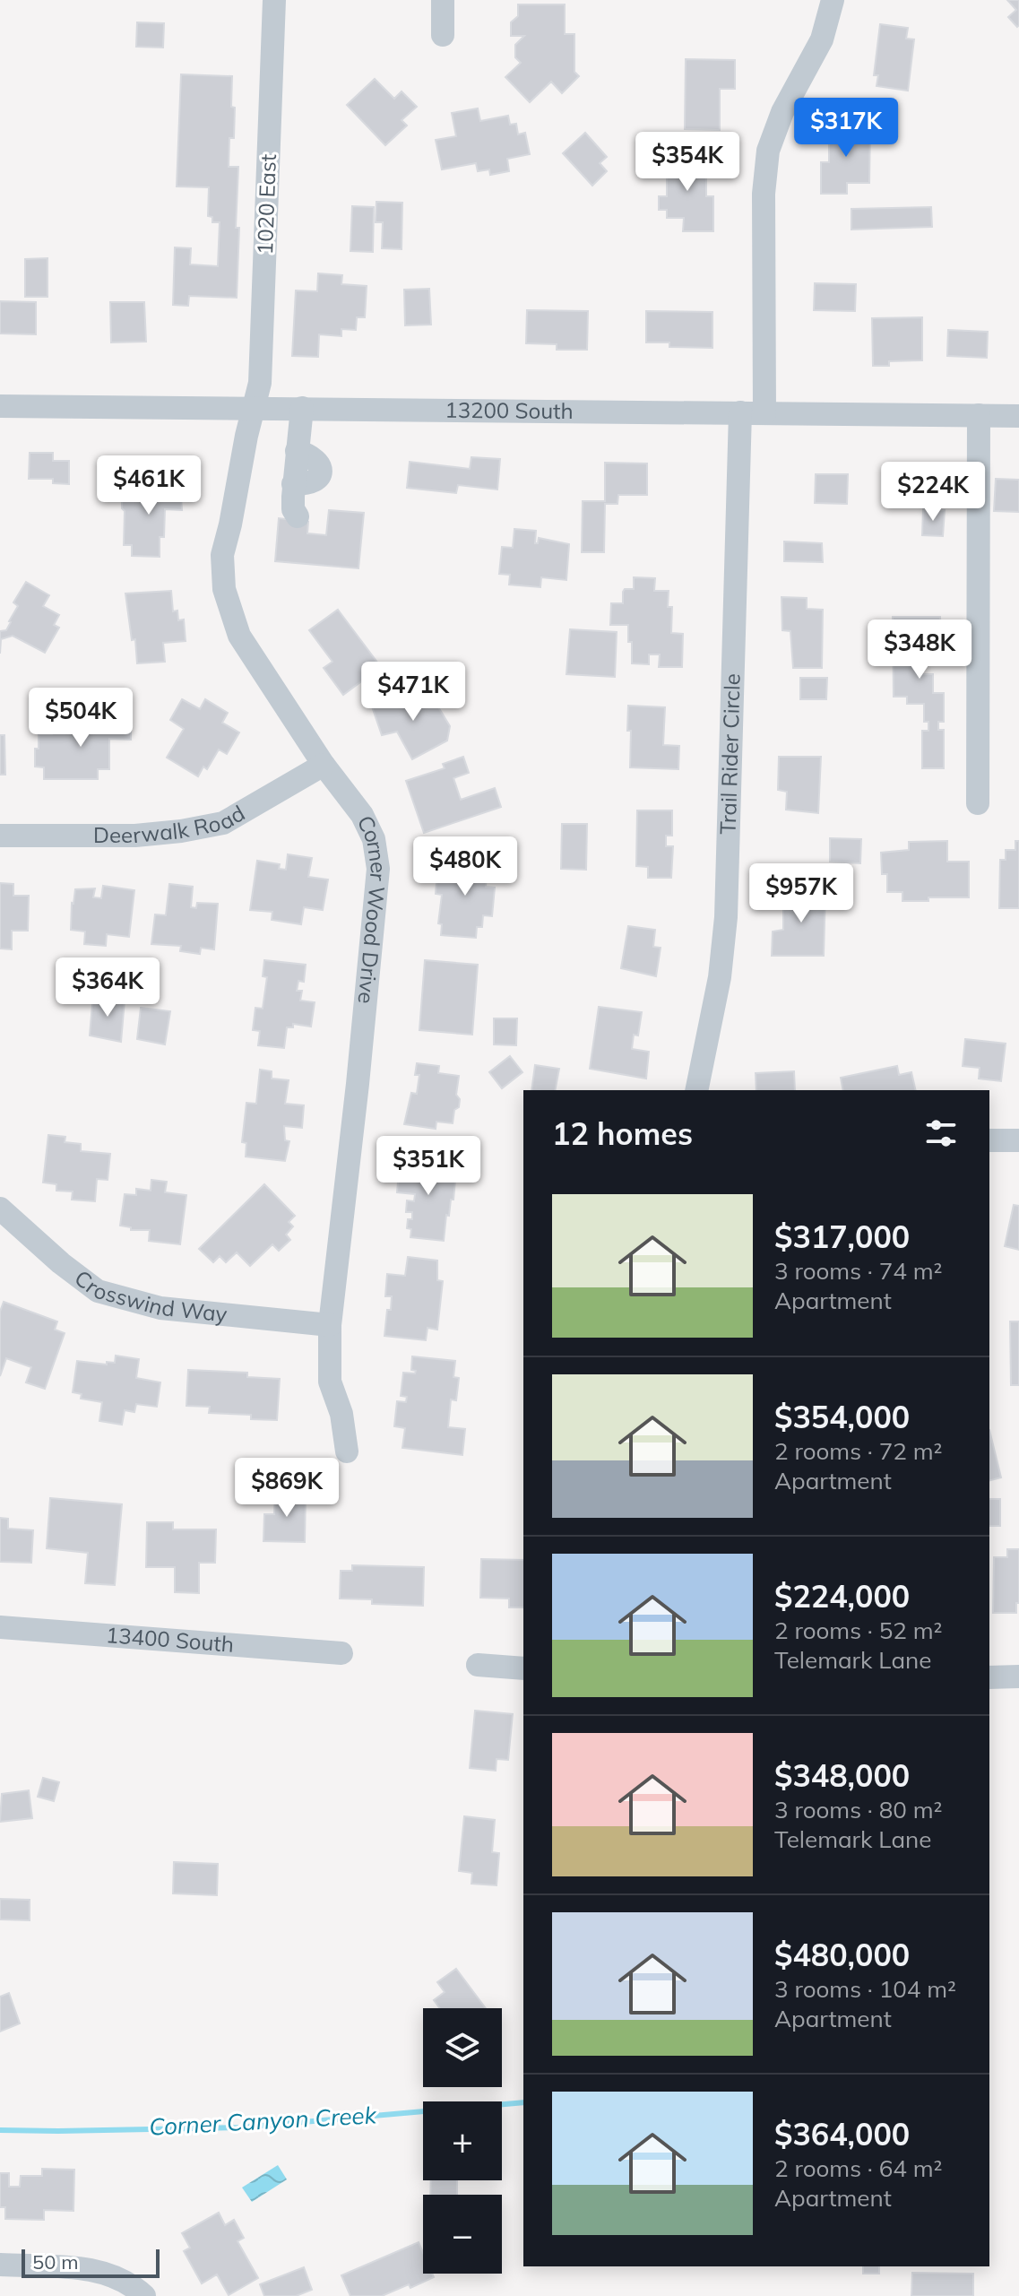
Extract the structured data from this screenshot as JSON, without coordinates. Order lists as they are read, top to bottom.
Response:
{
  "streets": {
    "street": [
      "1020 East",
      "13200 South",
      "Trail Rider Circle",
      "Deerwalk Road",
      "Corner Wood Drive",
      "Crosswind Way",
      "13400 South"
    ]
  },
  "crossings": [
    ["1020 East", "13200 South"],
    ["1020 East", "Corner Wood Drive"],
    ["13200 South", "Trail Rider Circle"],
    ["13200 South", "Corner Wood Drive"],
    ["Deerwalk Road", "Corner Wood Drive"],
    ["Corner Wood Drive", "Crosswind Way"]
  ],
  "water": ["Corner Canyon Creek"],
  "scale_bar": "50 m",
  "page": {
    "price": [
      "$317K",
      "$354K",
      "$461K",
      "$224K",
      "$348K",
      "$471K",
      "$504K",
      "$480K",
      "$957K",
      "$364K",
      "$351K",
      "$869K"
    ],
    "heading": "12 homes",
    "list": [
      {
        "name": "$317,000",
        "note": "3 rooms · 74 m² · Apartment"
      },
      {
        "name": "$354,000",
        "note": "2 rooms · 72 m² · Apartment"
      },
      {
        "name": "$224,000",
        "note": "2 rooms · 52 m² · Telemark Lane"
      },
      {
        "name": "$348,000",
        "note": "3 rooms · 80 m² · Telemark Lane"
      },
      {
        "name": "$480,000",
        "note": "3 rooms · 104 m² · Apartment"
      },
      {
        "name": "$364,000",
        "note": "2 rooms · 64 m² · Apartment"
      }
    ],
    "map_buttons": ["+", "−"],
    "scale": "50 m"
  }
}
